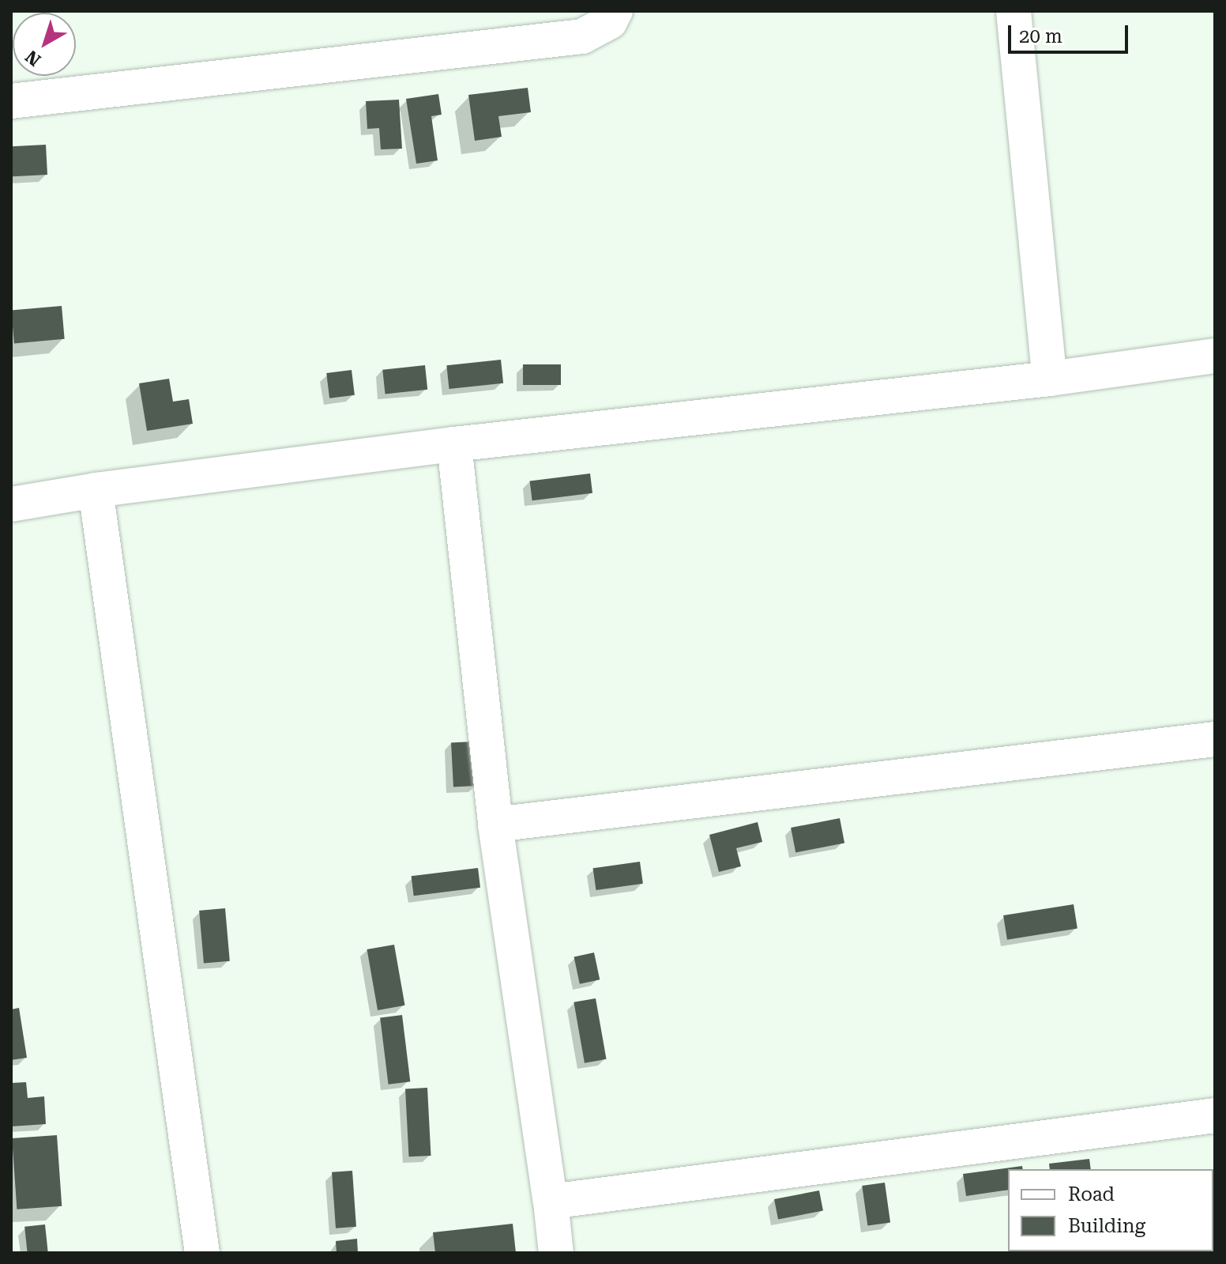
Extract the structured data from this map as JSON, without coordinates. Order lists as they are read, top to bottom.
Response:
{
  "legend": ["Road", "Building"],
  "scale_bar": "20 m",
  "north": "bottom left"
}
